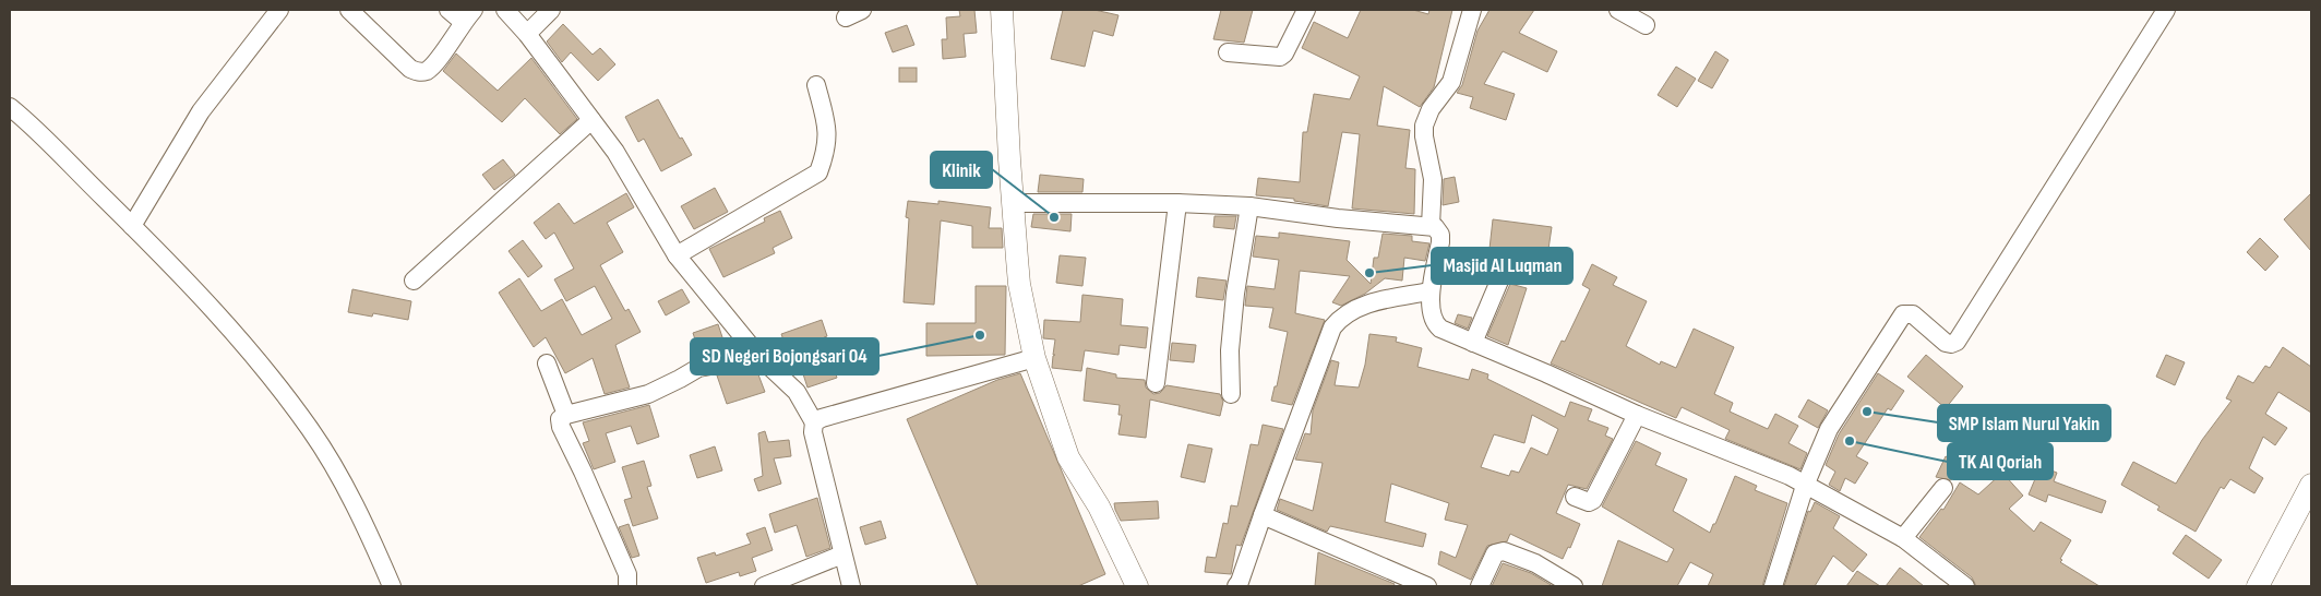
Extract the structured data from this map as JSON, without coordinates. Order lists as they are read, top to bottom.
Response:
{
  "places": [
    "Klinik",
    "Masjid Al Luqman",
    "SD Negeri Bojongsari 04",
    "SMP Islam Nurul Yakin",
    "TK Al Qoriah"
  ]
}
